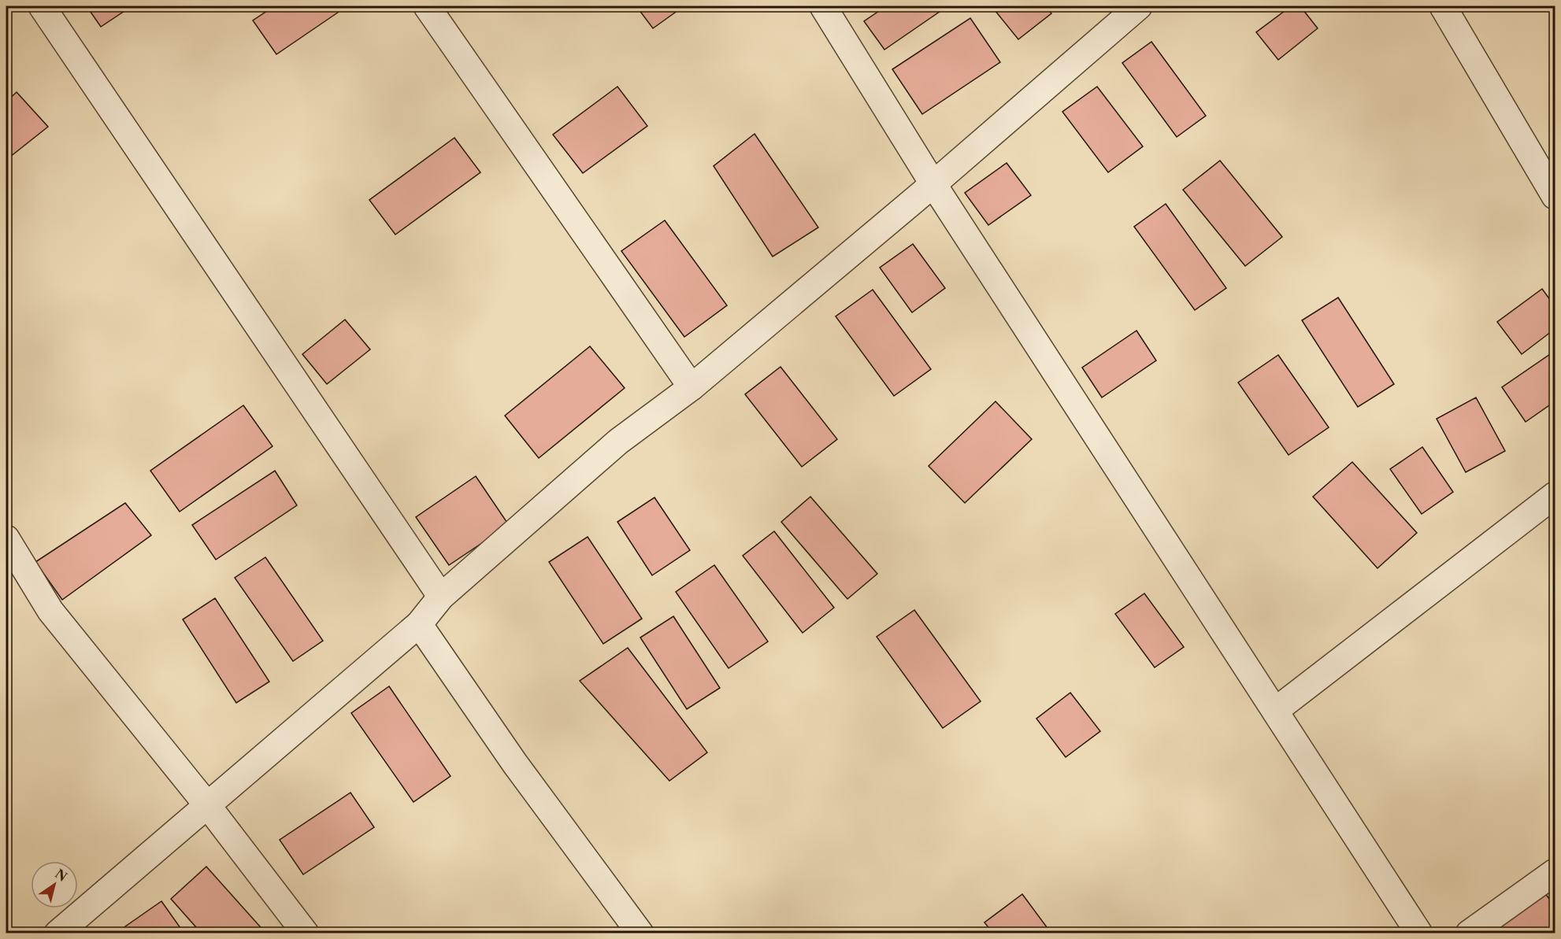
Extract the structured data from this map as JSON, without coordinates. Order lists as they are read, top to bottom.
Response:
{
  "north": "top right"
}
